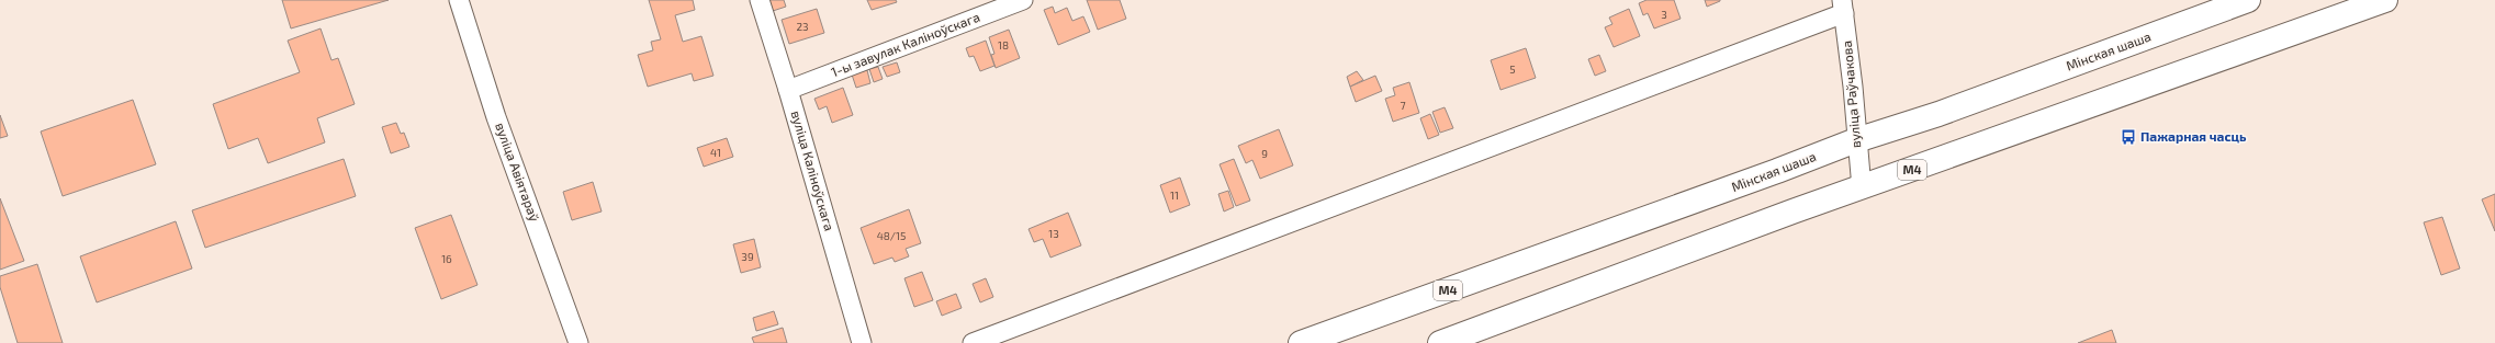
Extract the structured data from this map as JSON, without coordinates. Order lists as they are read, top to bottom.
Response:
{
  "streets": {
    "main road": ["Мінская шаша", "М4"],
    "street": [
      "1-ы завулак Каліноўскага",
      "вуліца Раўчакова",
      "вуліца Каліноўскага",
      "вуліца Авіятараў"
    ]
  },
  "crossings": [
    ["1-ы завулак Каліноўскага", "вуліца Каліноўскага"],
    ["Мінская шаша", "вуліца Раўчакова"],
    ["вуліца Раўчакова", "М4"]
  ],
  "places": {
    "bus stop": ["Пажарная часць"]
  },
  "house_numbers": [
    "3",
    "23",
    "18",
    "5",
    "7",
    "41",
    "9",
    "11",
    "13",
    "48/15",
    "39",
    "16"
  ]
}
